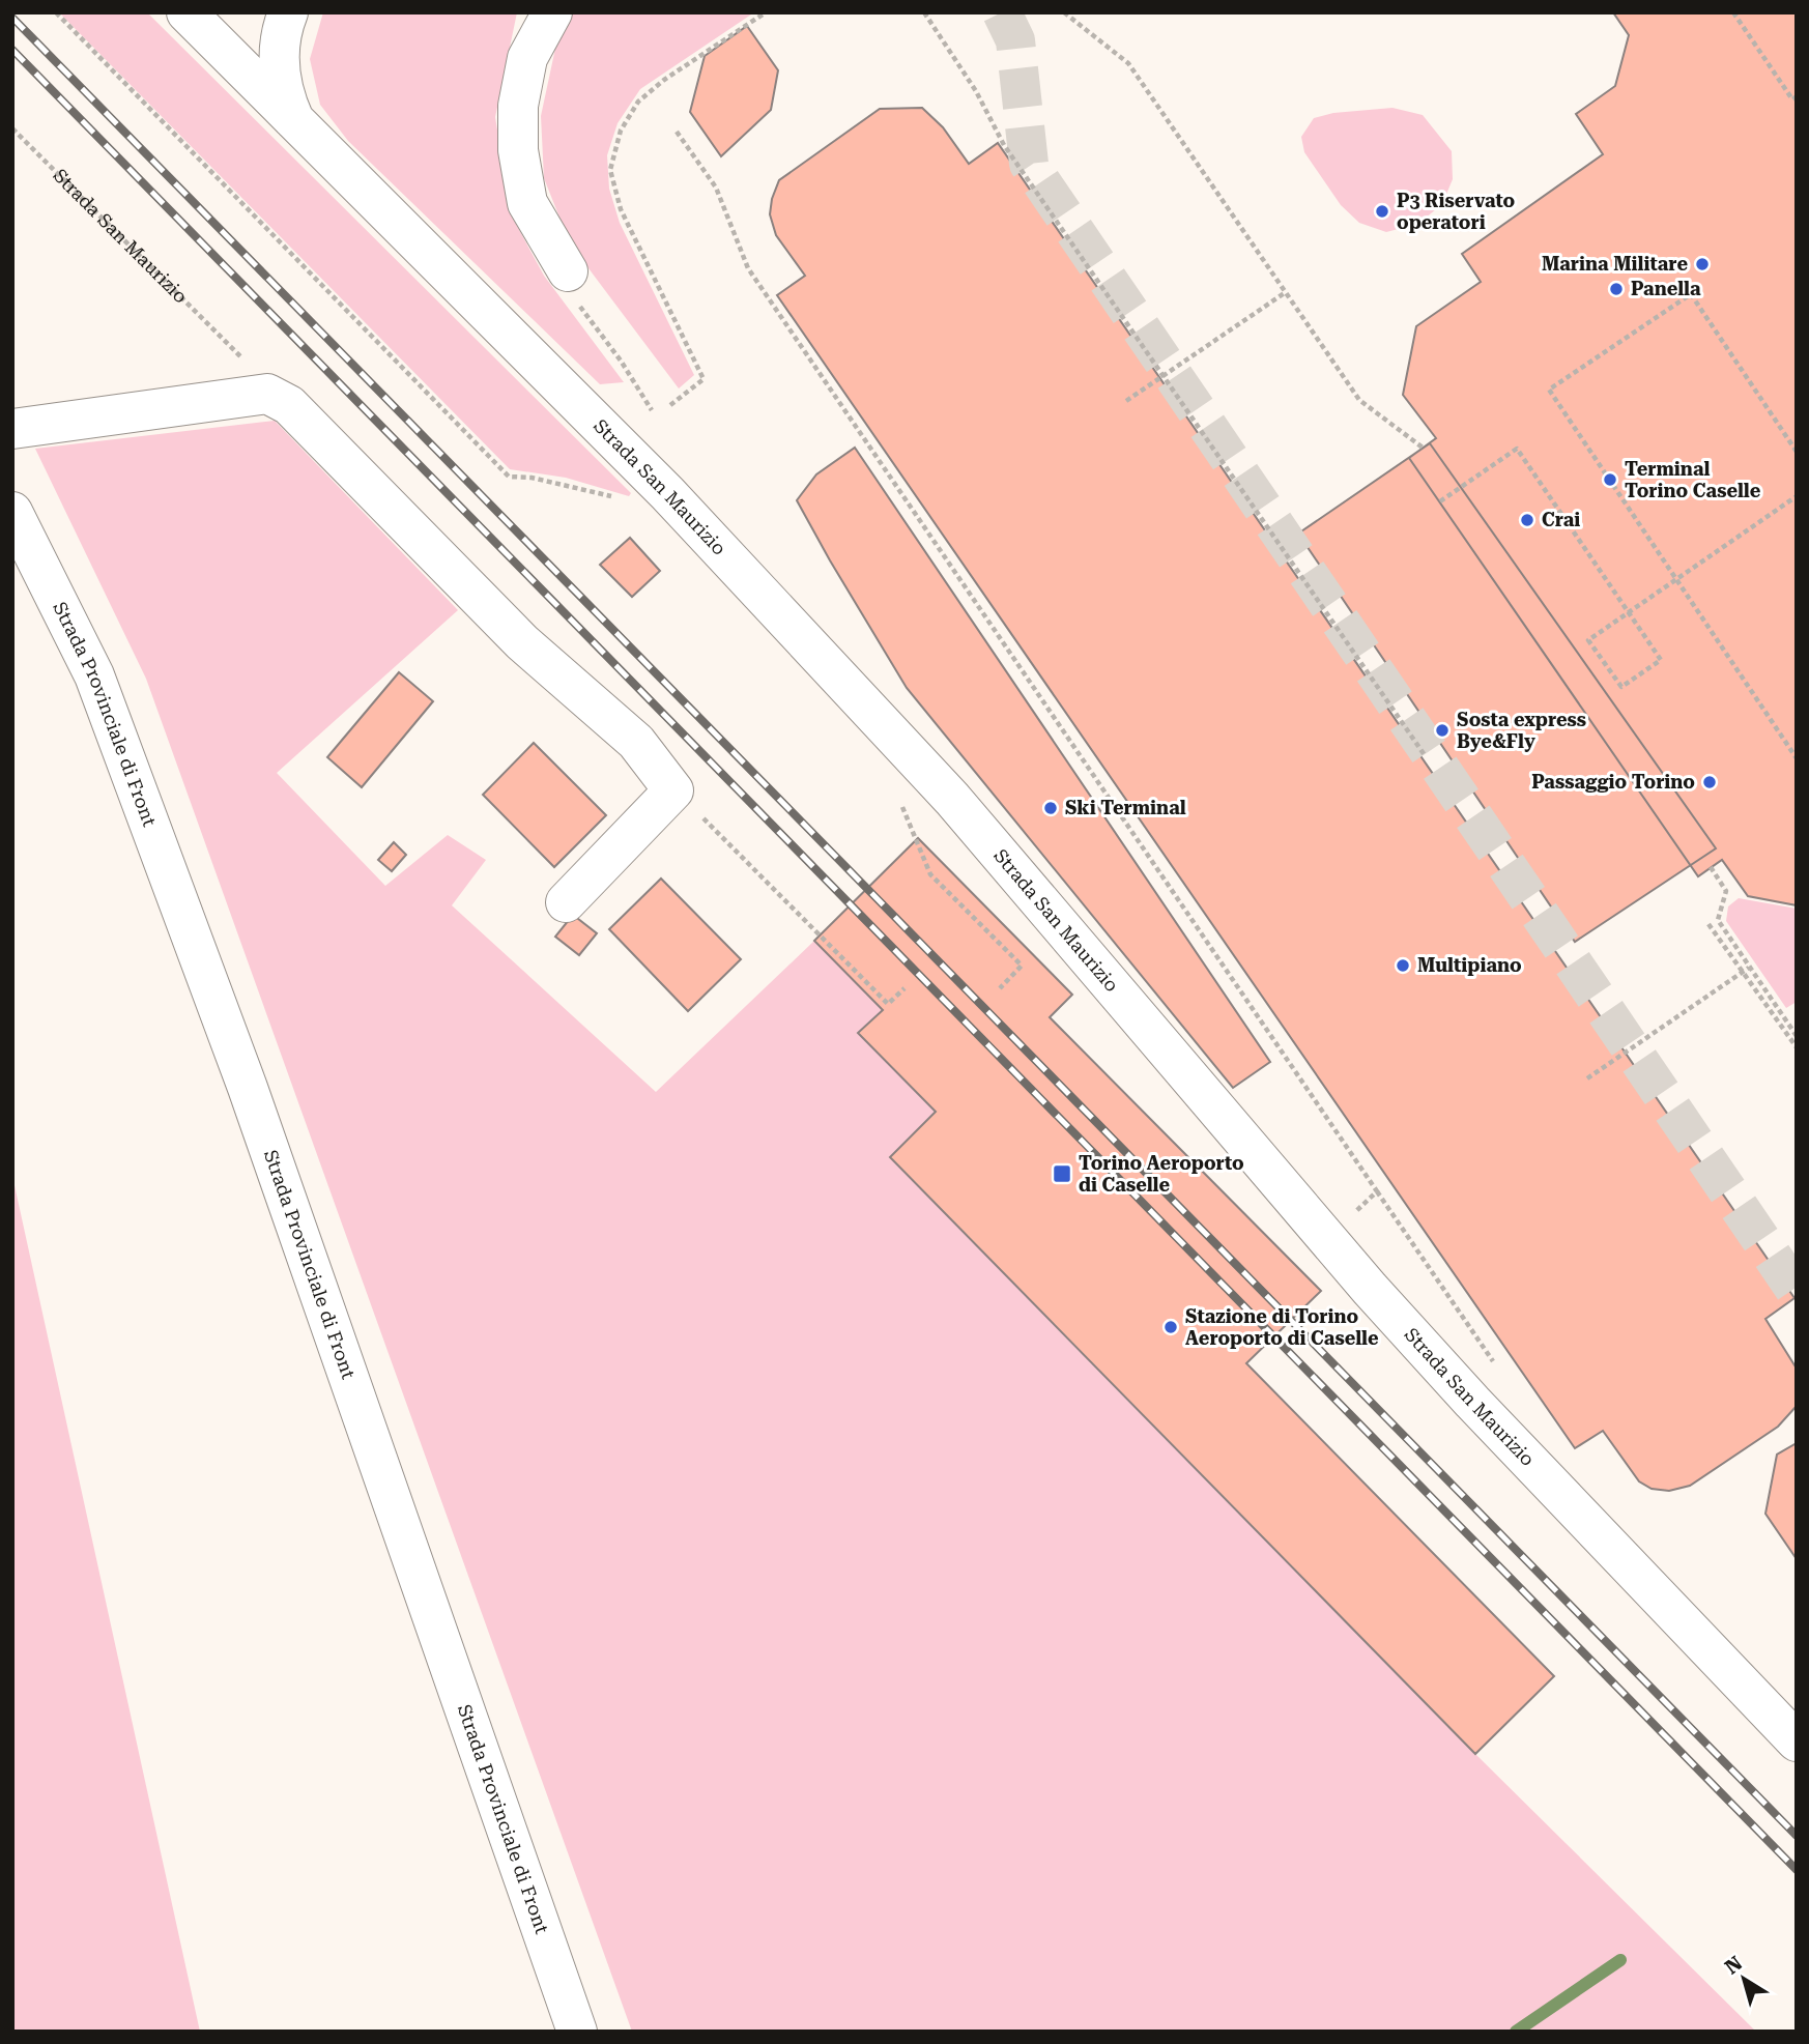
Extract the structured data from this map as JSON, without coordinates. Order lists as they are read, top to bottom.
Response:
{
  "streets": {
    "street": ["Strada San Maurizio", "Strada Provinciale di Front"]
  },
  "places": {
    "other": [
      "P3 Riservato operatori",
      "Marina Militare",
      "Panella",
      "Terminal Torino Caselle",
      "Crai",
      "Sosta express Bye&Fly",
      "Passaggio Torino",
      "Ski Terminal",
      "Multipiano",
      "Stazione di Torino Aeroporto di Caselle"
    ],
    "transit": ["Torino Aeroporto di Caselle"]
  },
  "north": "top left"
}
